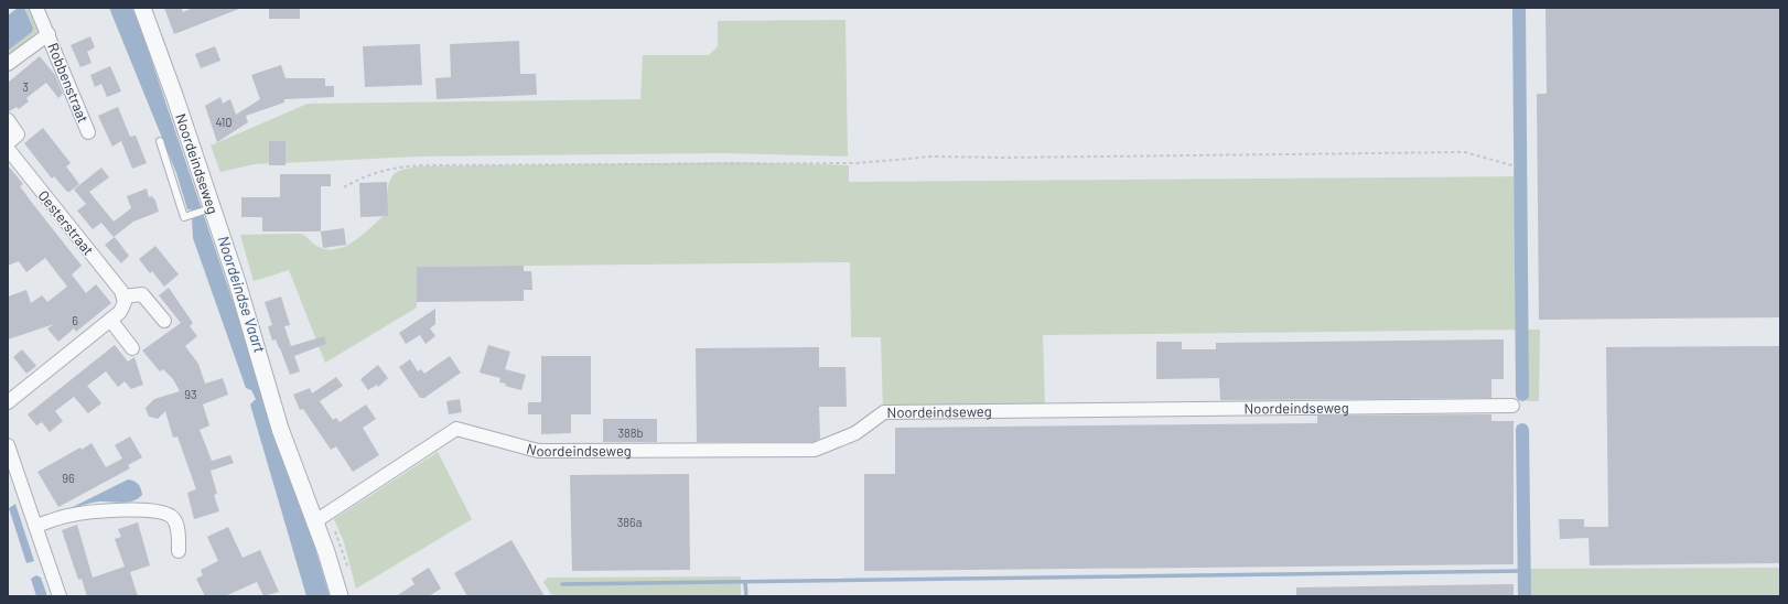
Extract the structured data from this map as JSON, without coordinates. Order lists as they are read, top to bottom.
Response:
{
  "streets": {
    "street": ["Robbenstraat", "Noordeindseweg", "Oesterstraat"]
  },
  "water": ["Noordeindse Vaart"],
  "house_numbers": [
    "3",
    "410",
    "6",
    "93",
    "388b",
    "96",
    "386a"
  ]
}
